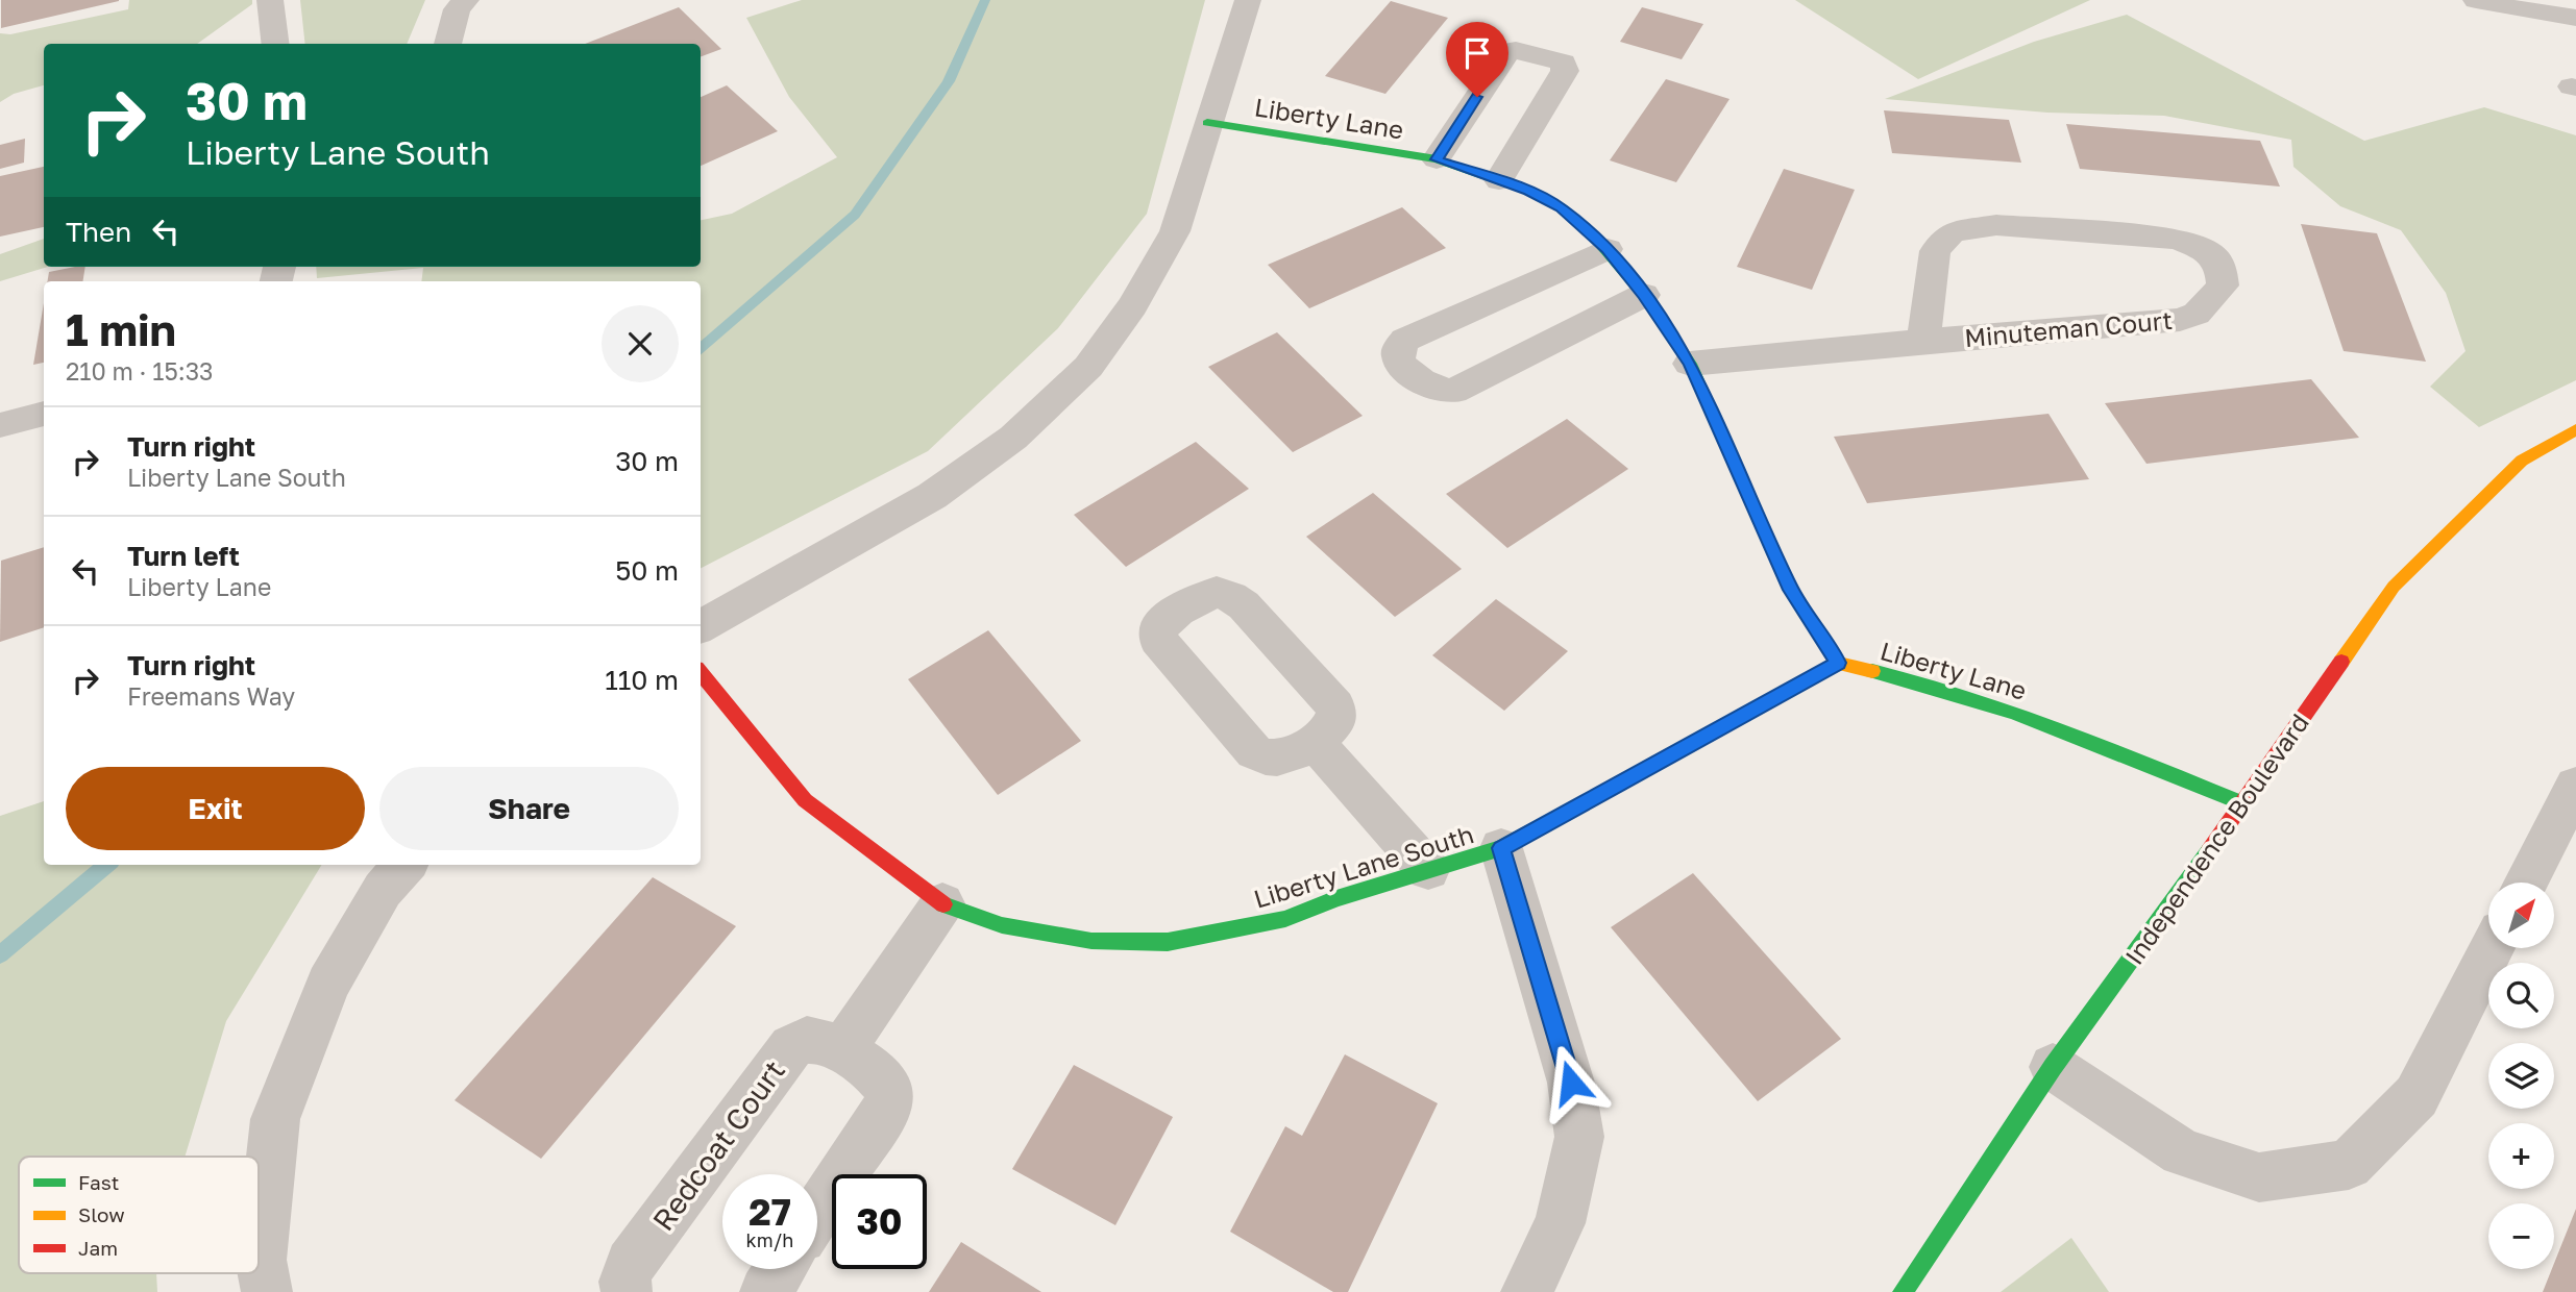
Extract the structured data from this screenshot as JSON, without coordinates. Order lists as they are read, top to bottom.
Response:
{
  "streets": {
    "street": [
      "Liberty Lane",
      "Minuteman Court",
      "Independence Boulevard",
      "Liberty Lane South",
      "Redcoat Court"
    ]
  },
  "crossings": [
    ["Liberty Lane", "Minuteman Court"],
    ["Liberty Lane", "Independence Boulevard"],
    ["Liberty Lane", "Liberty Lane South"]
  ],
  "legend": ["Fast", "Slow", "Jam"],
  "north": "top right",
  "page": {
    "turn": ["30 m", "Liberty Lane South"],
    "then": "Then",
    "heading": ["1 min", "210 m · 15:33"],
    "list": [
      {
        "name": "Turn right",
        "note": "Liberty Lane South",
        "value": "30 m"
      },
      {
        "name": "Turn left",
        "note": "Liberty Lane",
        "value": "50 m"
      },
      {
        "name": "Turn right",
        "note": "Freemans Way",
        "value": "110 m"
      }
    ],
    "buttons": ["Exit", "Share"],
    "map_buttons": ["+", "−"],
    "speed": "27 km/h",
    "limit": "30"
  }
}
